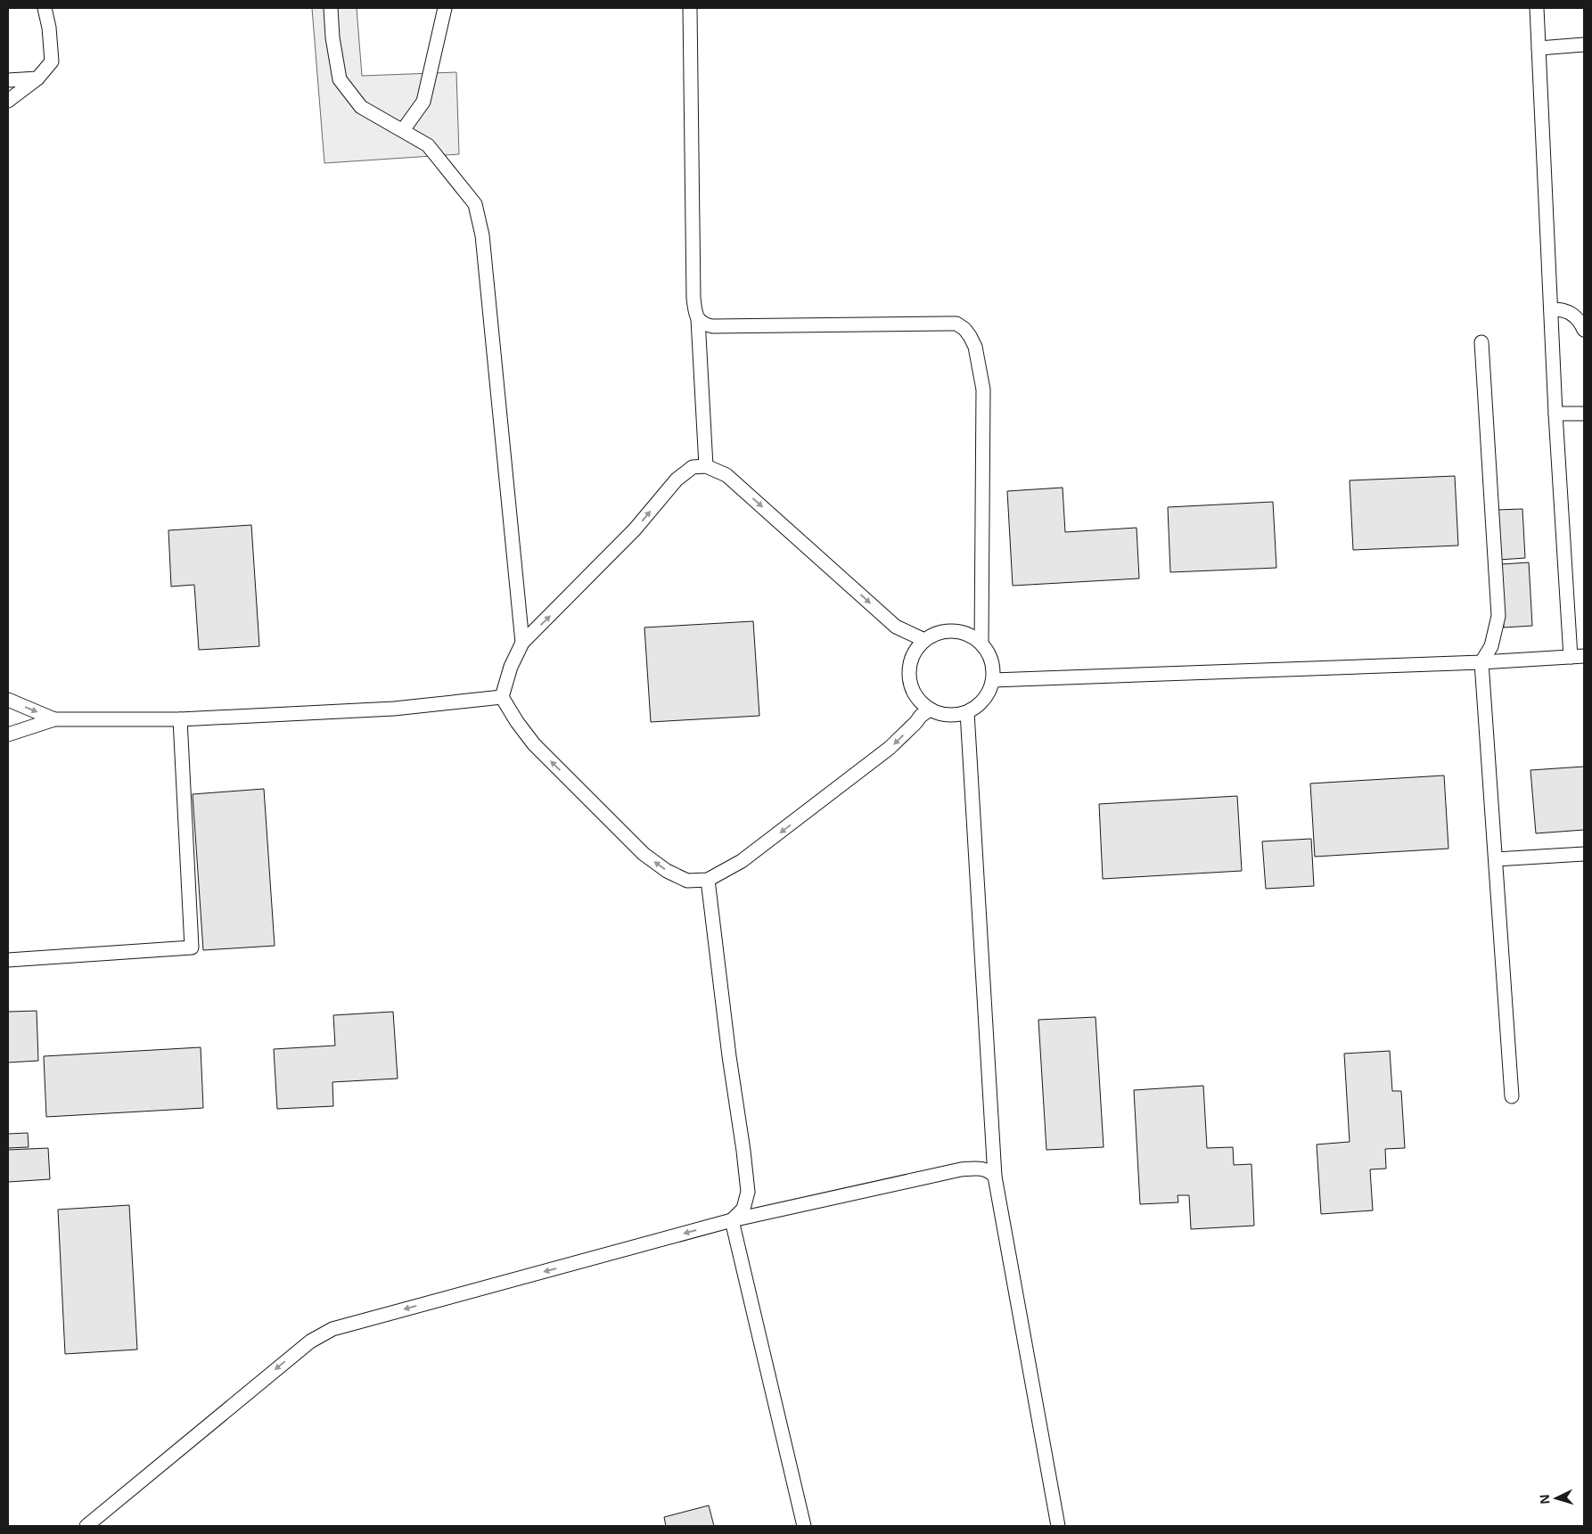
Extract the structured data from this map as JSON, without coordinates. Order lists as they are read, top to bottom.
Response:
{
  "north": "left"
}
